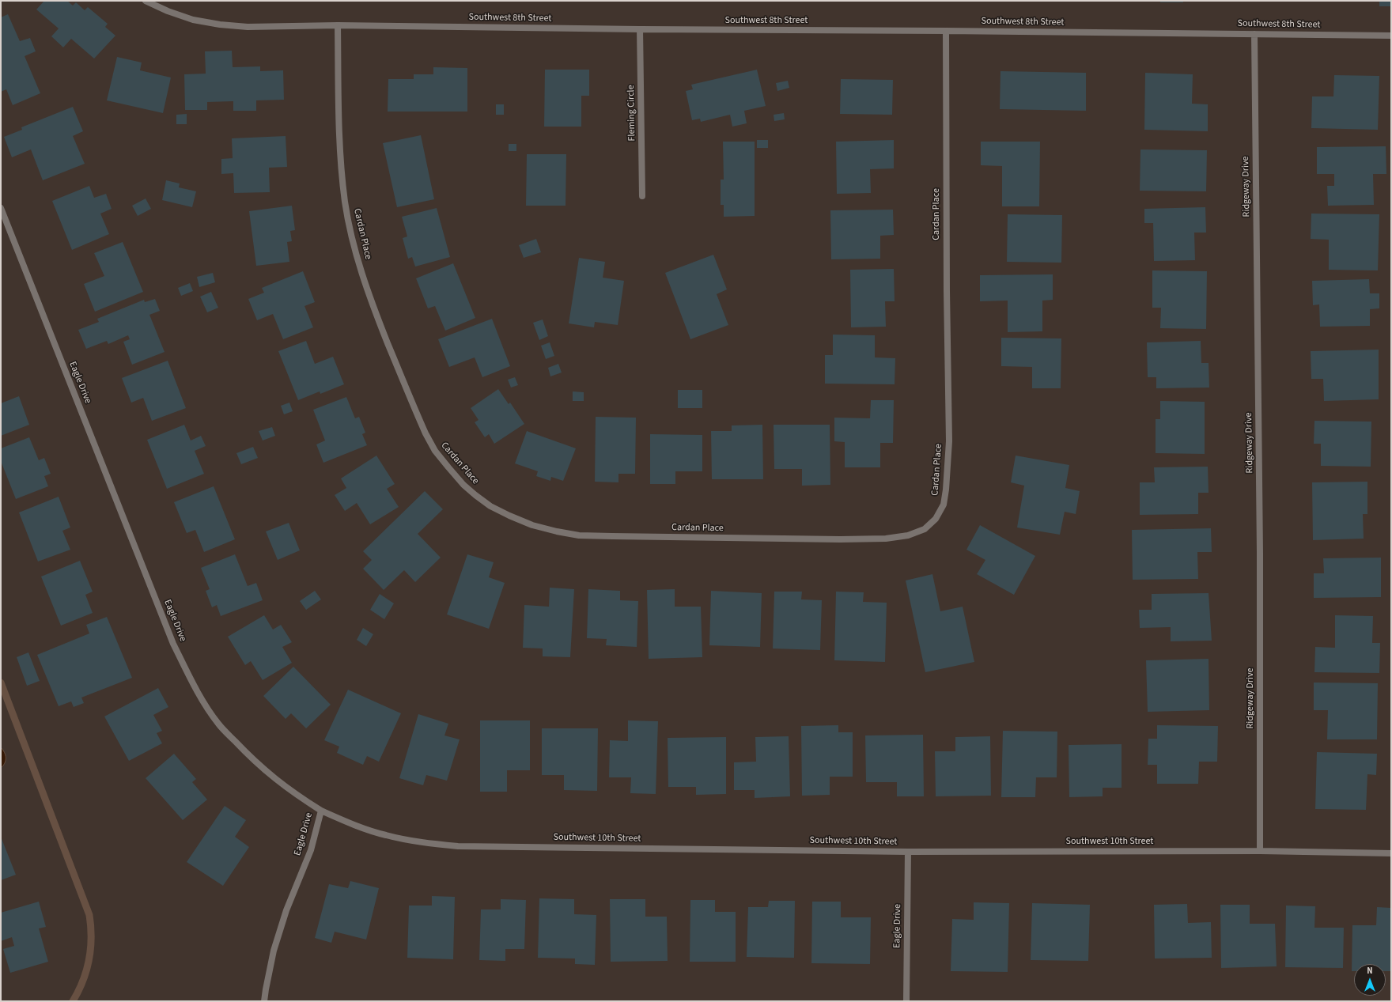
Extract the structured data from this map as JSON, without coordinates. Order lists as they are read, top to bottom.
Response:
{
  "streets": {
    "street": [
      "Southwest 8th Street",
      "Fleming Circle",
      "Ridgeway Drive",
      "Cardan Place",
      "Eagle Drive",
      "Southwest 10th Street"
    ]
  },
  "crossings": [
    ["Southwest 8th Street", "Fleming Circle"],
    ["Southwest 8th Street", "Ridgeway Drive"],
    ["Southwest 8th Street", "Cardan Place"],
    ["Ridgeway Drive", "Southwest 10th Street"],
    ["Eagle Drive", "Southwest 10th Street"]
  ],
  "north": "top"
}
